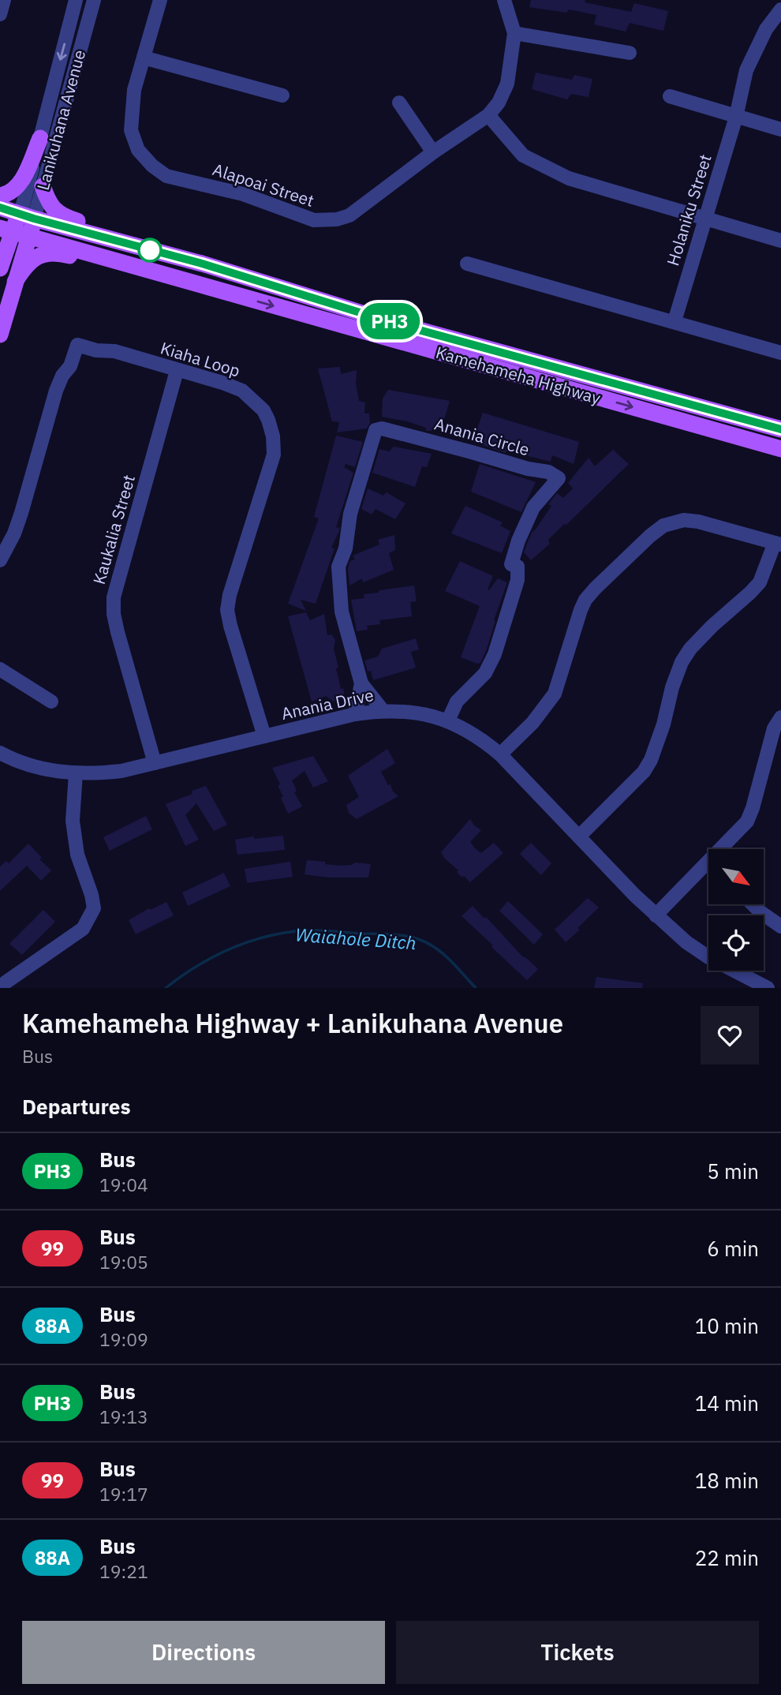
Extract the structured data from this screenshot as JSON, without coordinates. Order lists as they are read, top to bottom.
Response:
{
  "streets": {
    "main road": ["Lanikuhana Avenue", "Kamehameha Highway"],
    "street": [
      "Alapoai Street",
      "Holaniku Street",
      "Kiaha Loop",
      "Anania Circle",
      "Kaukalia Street",
      "Anania Drive"
    ]
  },
  "crossings": [
    ["Lanikuhana Avenue", "Kamehameha Highway"],
    ["Kiaha Loop", "Kaukalia Street"],
    ["Kiaha Loop", "Anania Drive"],
    ["Anania Circle", "Anania Drive"],
    ["Kaukalia Street", "Anania Drive"]
  ],
  "water": ["Waiahole Ditch"],
  "lines": ["bus line PH3"],
  "north": "bottom right",
  "page": {
    "on_map": "PH3",
    "heading": [
      ["Kamehameha Highway + Lanikuhana Avenue", "Bus"],
      "Departures"
    ],
    "list": [
      {
        "mark": "PH3",
        "name": "Bus",
        "note": "19:04",
        "value": "5 min"
      },
      {
        "mark": "99",
        "name": "Bus",
        "note": "19:05",
        "value": "6 min"
      },
      {
        "mark": "88A",
        "name": "Bus",
        "note": "19:09",
        "value": "10 min"
      },
      {
        "mark": "PH3",
        "name": "Bus",
        "note": "19:13",
        "value": "14 min"
      },
      {
        "mark": "99",
        "name": "Bus",
        "note": "19:17",
        "value": "18 min"
      },
      {
        "mark": "88A",
        "name": "Bus",
        "note": "19:21",
        "value": "22 min"
      }
    ],
    "buttons": ["Directions", "Tickets"]
  }
}
